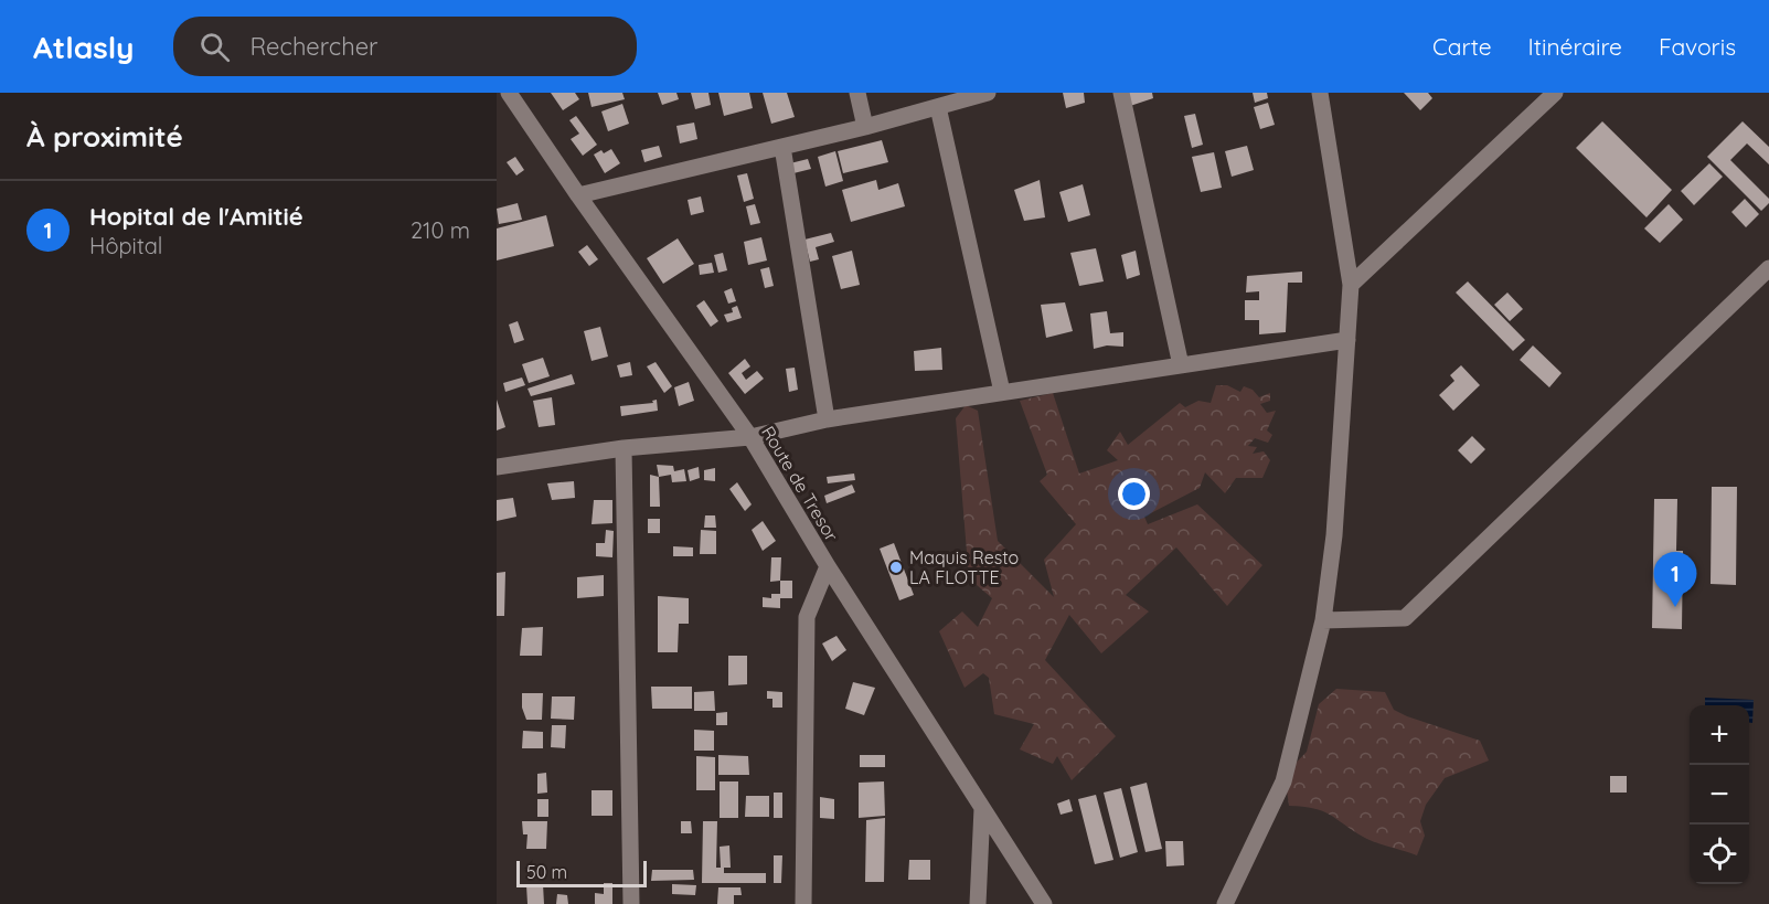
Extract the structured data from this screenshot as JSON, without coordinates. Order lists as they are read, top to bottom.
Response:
{
  "streets": {
    "street": ["Route de Tresor"]
  },
  "places": ["Maquis Resto LA FLOTTE"],
  "scale_bar": "50 m",
  "page": {
    "header": "Atlasly",
    "search": "Rechercher",
    "nav": ["Carte", "Itinéraire", "Favoris"],
    "heading": "À proximité",
    "list": [
      {
        "mark": "1",
        "name": "Hopital de l'Amitié",
        "note": "Hôpital",
        "value": "210 m"
      }
    ],
    "pins": "1",
    "map_buttons": ["+", "−"],
    "scale": "50 m"
  }
}
